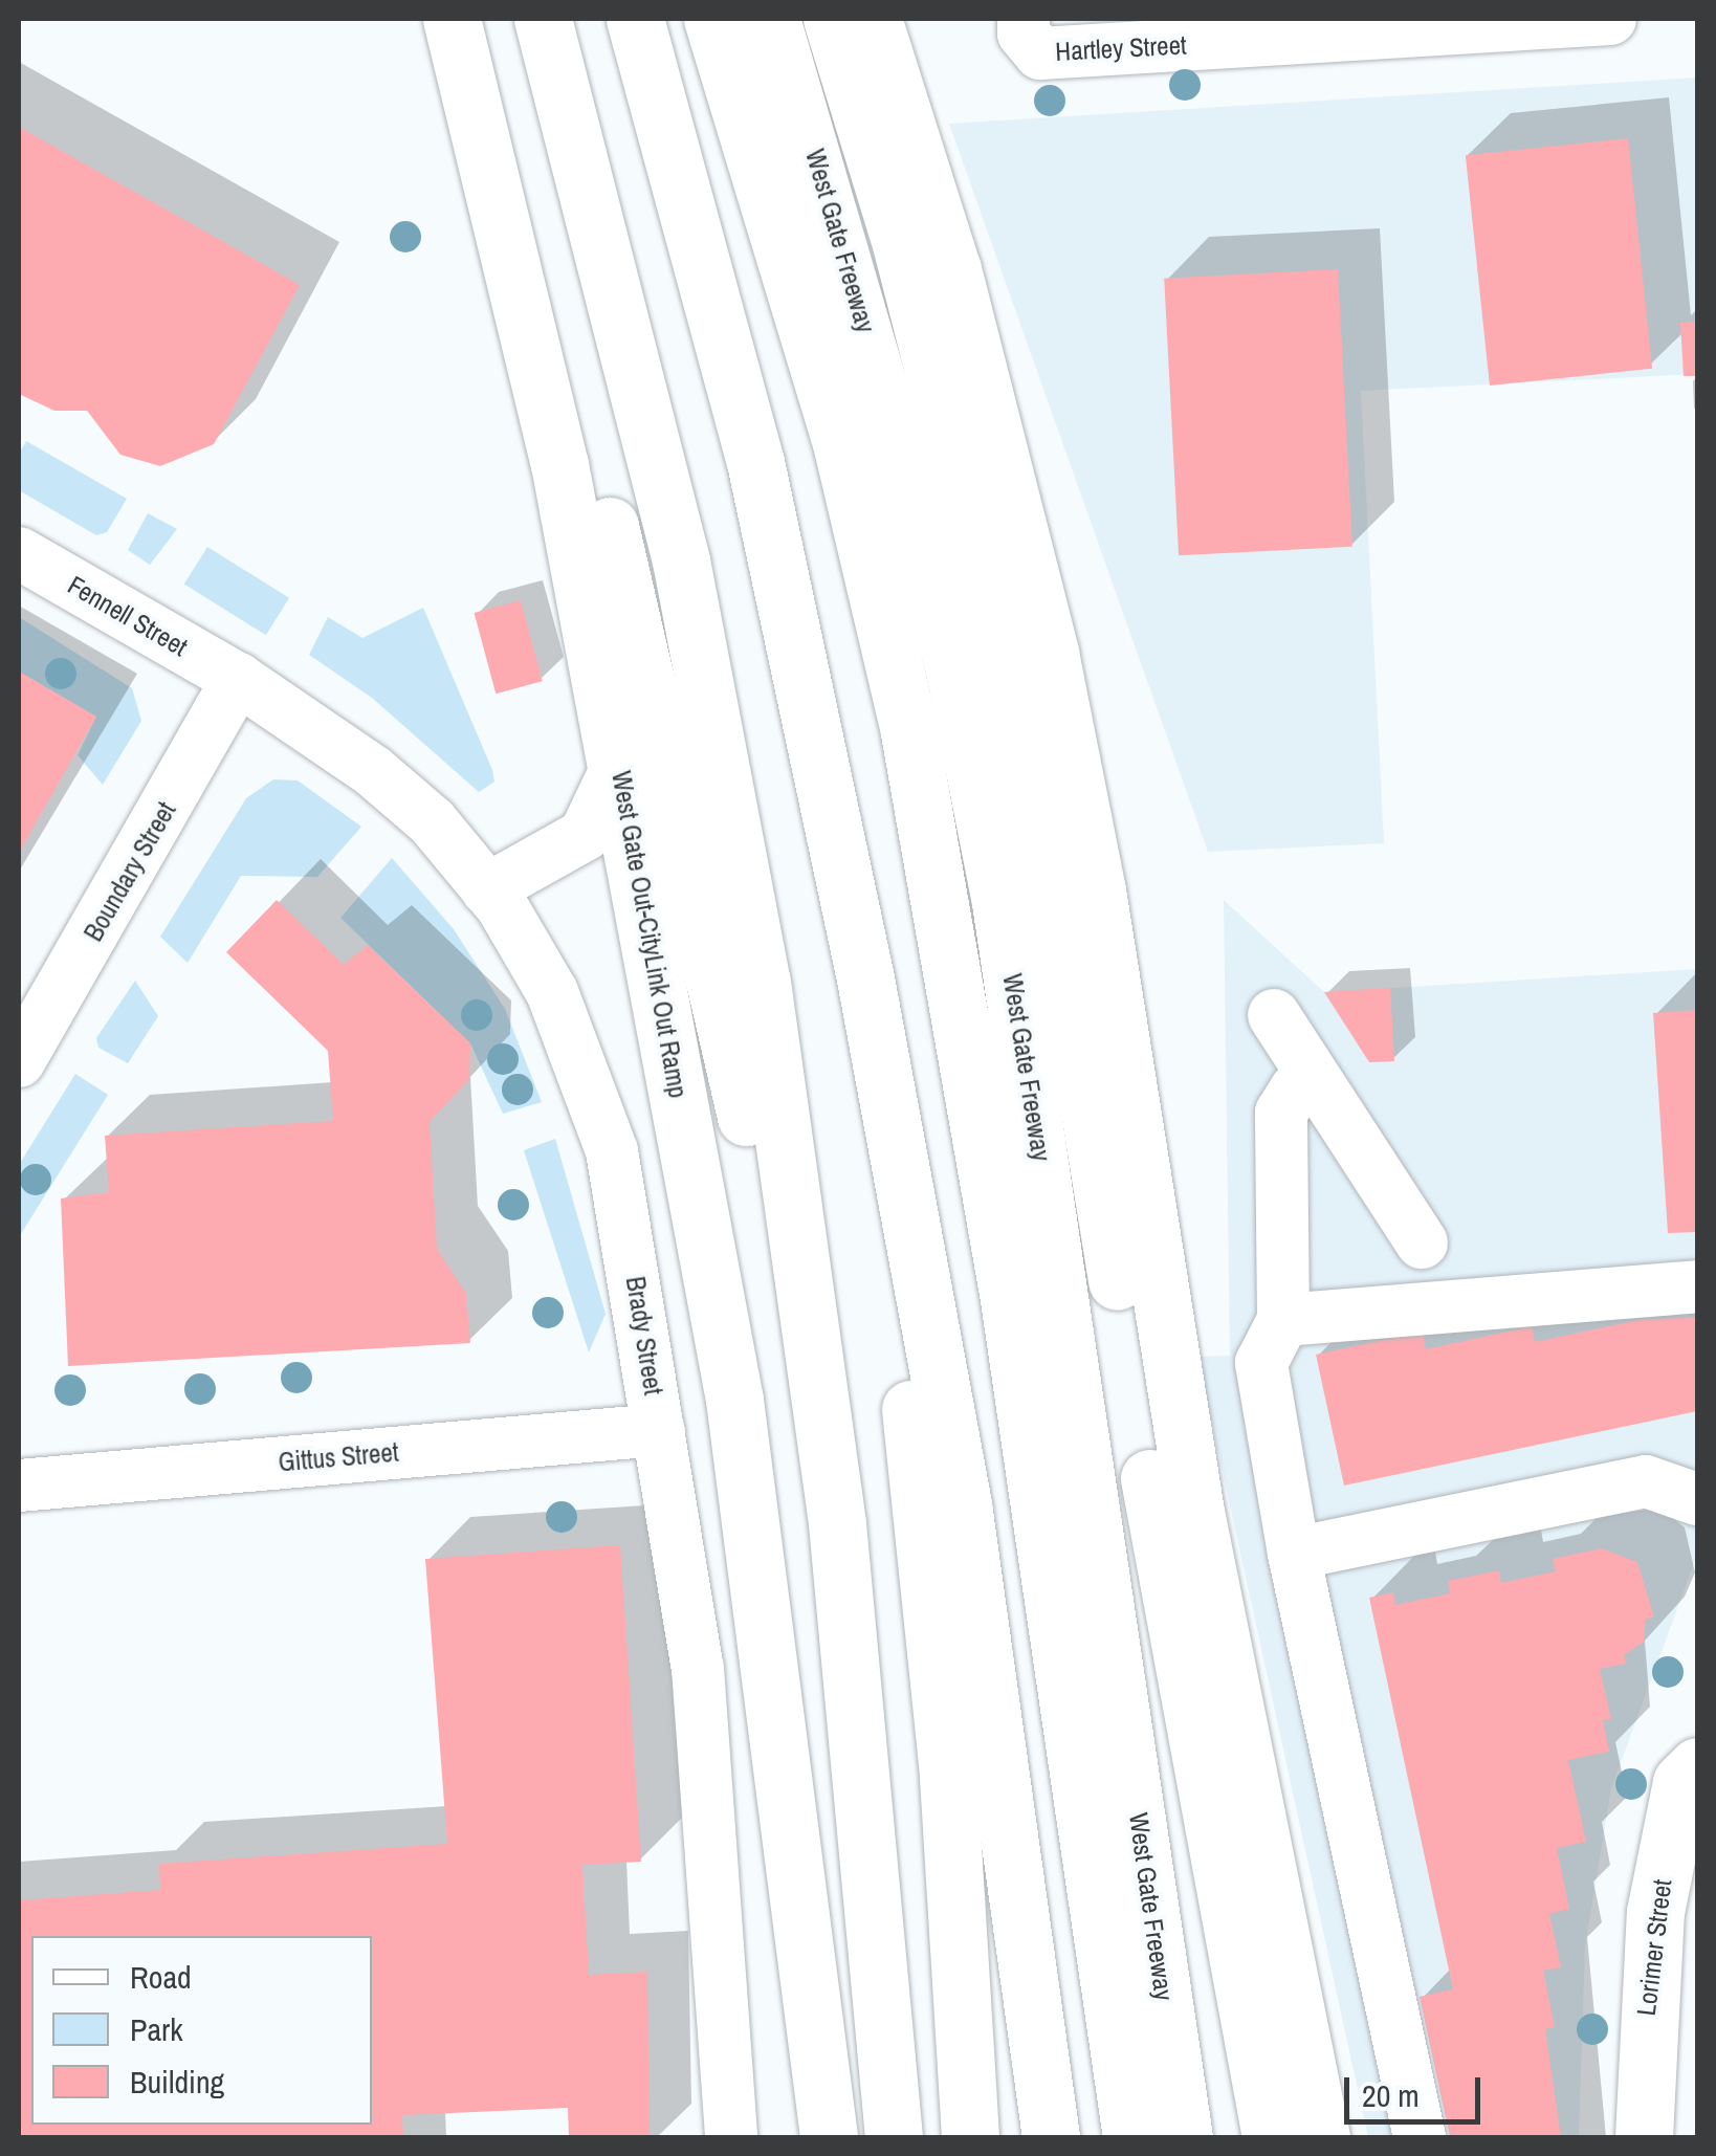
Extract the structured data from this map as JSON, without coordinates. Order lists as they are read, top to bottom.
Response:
{
  "streets": {
    "main road": ["West Gate Freeway", "West Gate Out-CityLink Out Ramp", "Lorimer Street"],
    "street": [
      "Hartley Street",
      "Fennell Street",
      "Boundary Street",
      "Brady Street",
      "Gittus Street"
    ]
  },
  "crossings": [
    ["Fennell Street", "Boundary Street"],
    ["Fennell Street", "Brady Street"],
    ["Boundary Street", "Brady Street"],
    ["Brady Street", "Gittus Street"]
  ],
  "legend": ["Road", "Park", "Building"],
  "scale_bar": "20 m"
}
